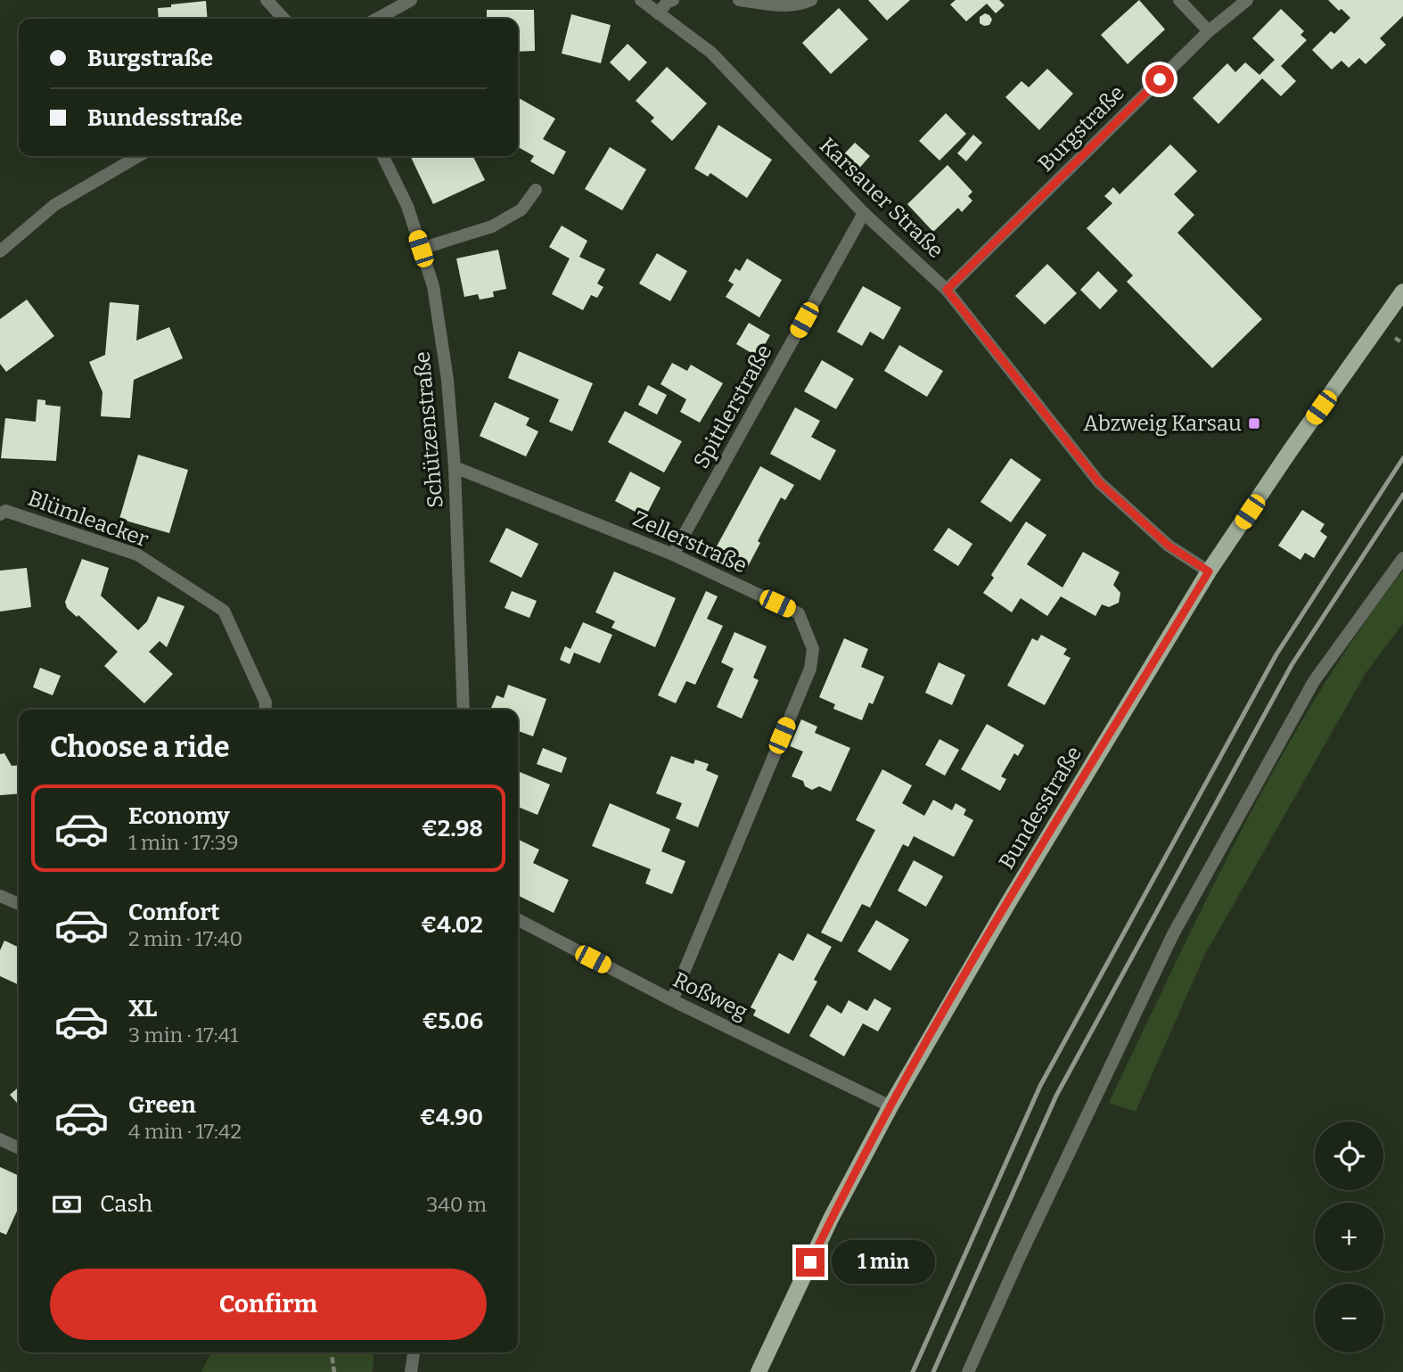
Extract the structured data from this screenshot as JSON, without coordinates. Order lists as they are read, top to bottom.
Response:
{
  "streets": {
    "main road": ["Bundesstraße"],
    "street": [
      "Burgstraße",
      "Karsauer Straße",
      "Spittlerstraße",
      "Schützenstraße",
      "Blümleacker",
      "Zellerstraße",
      "Roßweg"
    ]
  },
  "crossings": [
    ["Burgstraße", "Karsauer Straße"],
    ["Karsauer Straße", "Spittlerstraße"],
    ["Karsauer Straße", "Bundesstraße"],
    ["Spittlerstraße", "Zellerstraße"],
    ["Schützenstraße", "Zellerstraße"],
    ["Zellerstraße", "Roßweg"],
    ["Bundesstraße", "Roßweg"]
  ],
  "places": {
    "transit": ["Abzweig Karsau"]
  },
  "page": {
    "banner": ["Burgstraße", "Bundesstraße"],
    "heading": "Choose a ride",
    "list": [
      {
        "name": "Economy",
        "note": "1 min · 17:39",
        "value": "€2.98"
      },
      {
        "name": "Comfort",
        "note": "2 min · 17:40",
        "value": "€4.02"
      },
      {
        "name": "XL",
        "note": "3 min · 17:41",
        "value": "€5.06"
      },
      {
        "name": "Green",
        "note": "4 min · 17:42",
        "value": "€4.90"
      }
    ],
    "map_buttons": ["+", "−"],
    "pay": ["Cash", "340 m"],
    "bubble": "1 min",
    "buttons": "Confirm"
  }
}
